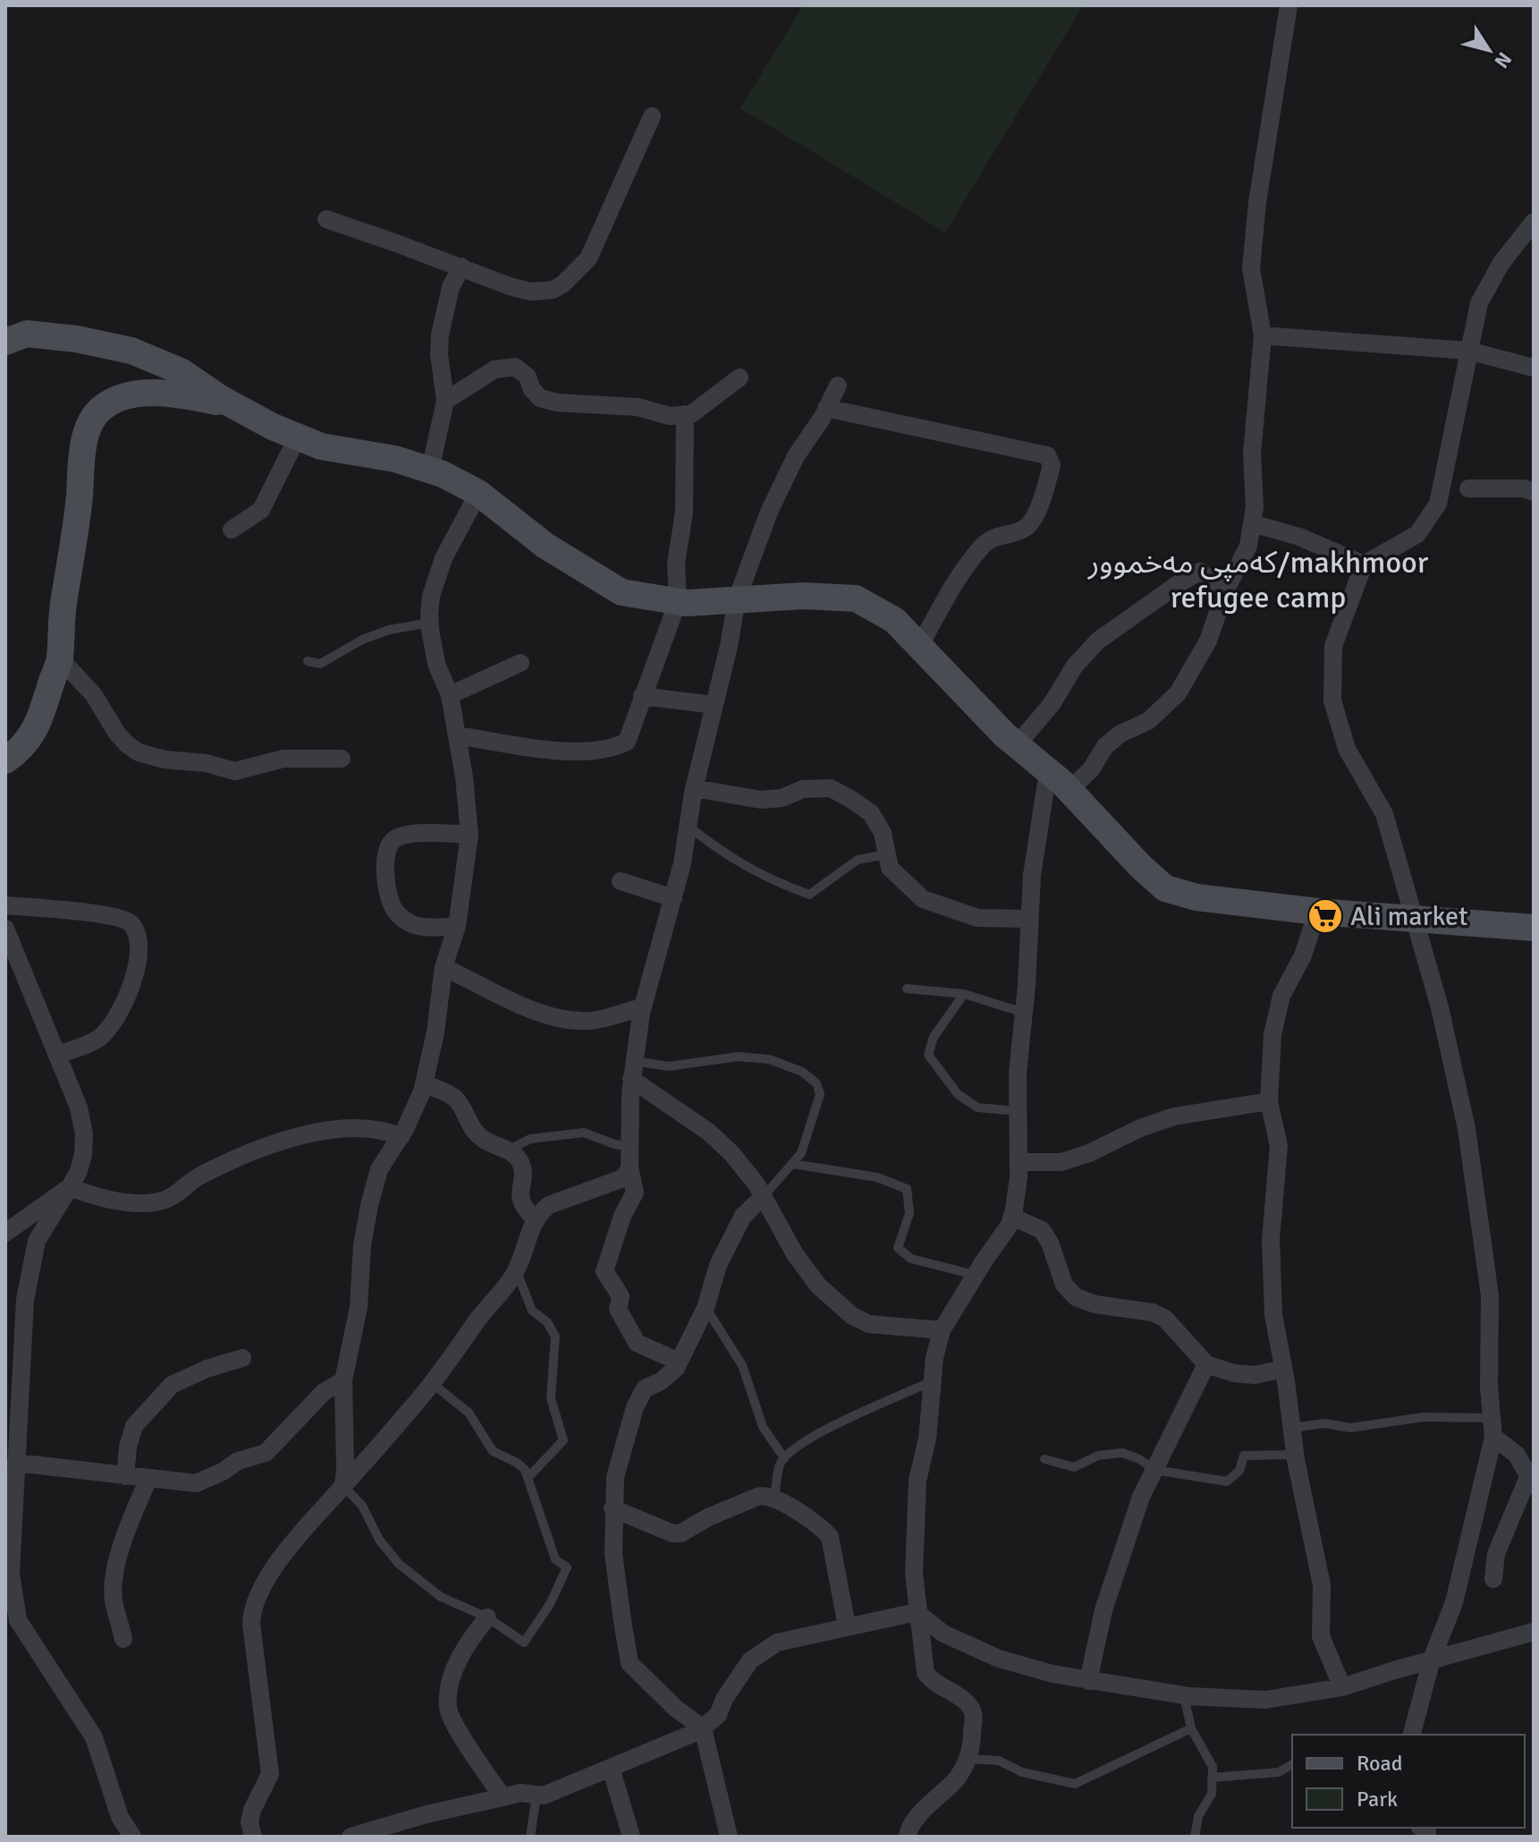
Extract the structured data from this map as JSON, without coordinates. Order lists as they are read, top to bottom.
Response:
{
  "districts": ["کەمپی مەخموور/makhmoor refugee camp"],
  "places": {
    "supermarket": ["Ali market"]
  },
  "legend": ["Road", "Park"],
  "north": "bottom right"
}
